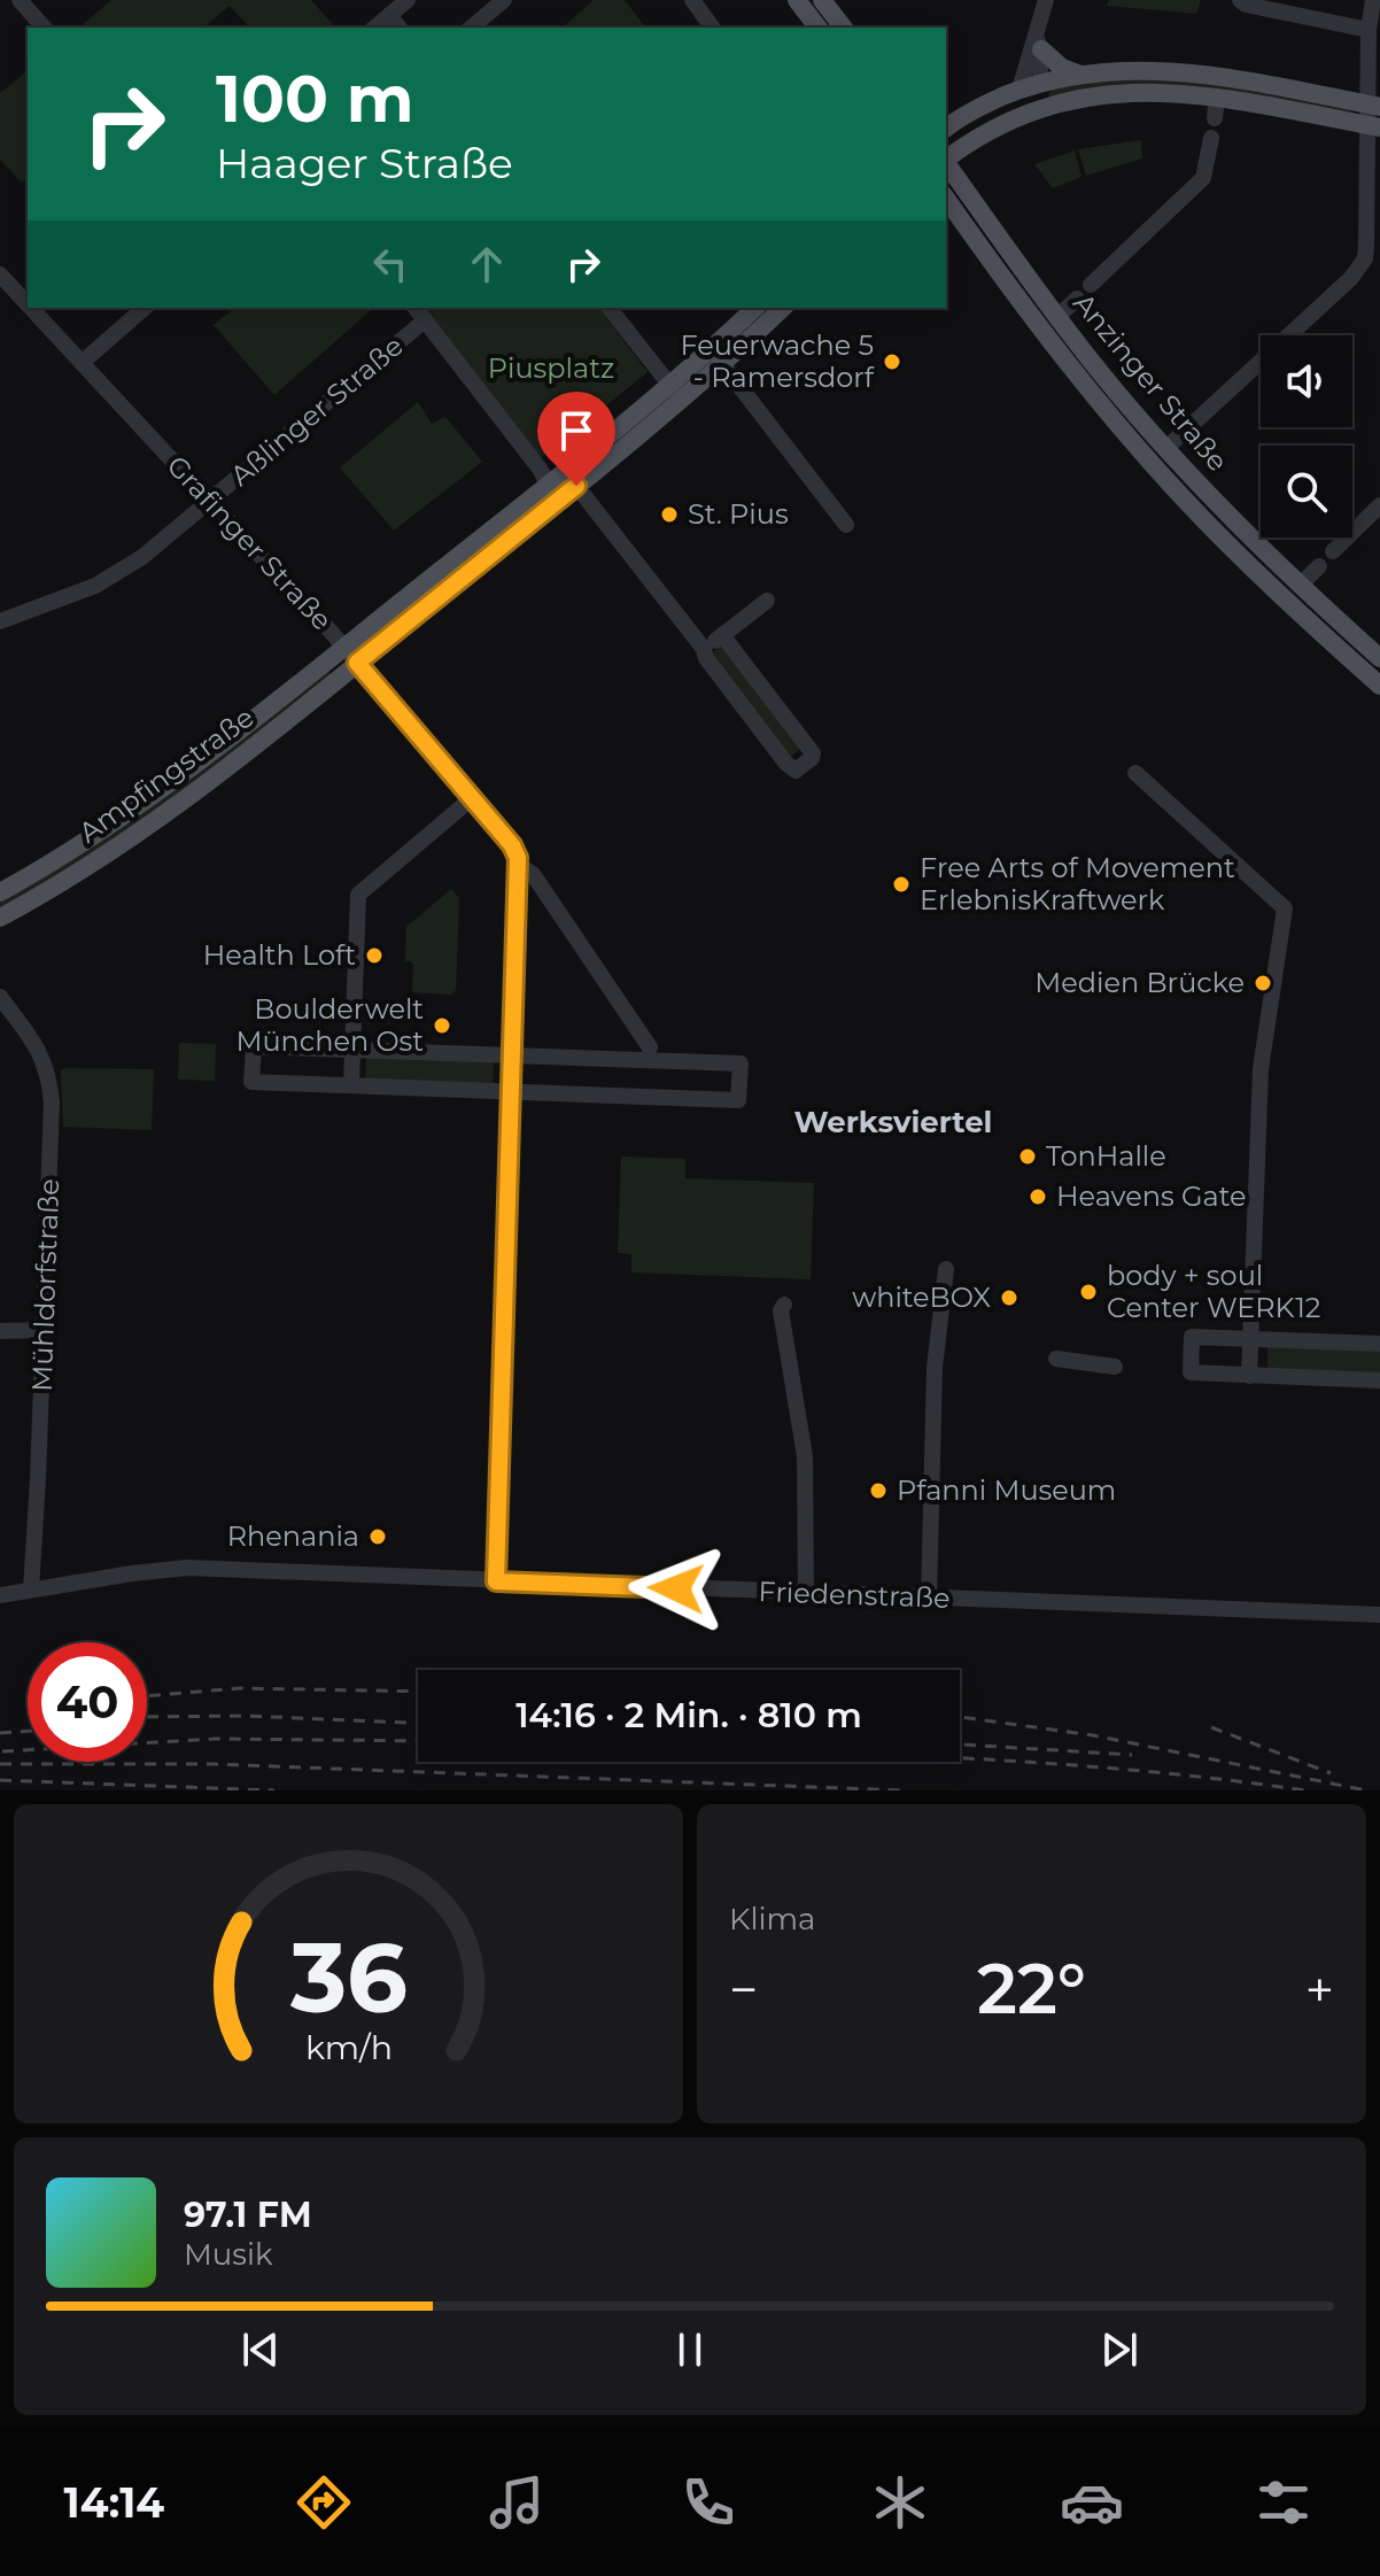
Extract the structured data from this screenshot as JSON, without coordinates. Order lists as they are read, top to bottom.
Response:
{
  "streets": {
    "main road": ["Anzinger Straße", "Ampfingstraße"],
    "street": [
      "Aßlinger Straße",
      "Grafinger Straße",
      "Mühldorfstraße",
      "Friedenstraße"
    ]
  },
  "crossings": [
    ["Aßlinger Straße", "Grafinger Straße"],
    ["Grafinger Straße", "Ampfingstraße"],
    ["Mühldorfstraße", "Friedenstraße"]
  ],
  "districts": ["Werksviertel"],
  "parks": ["Piusplatz"],
  "places": [
    "Feuerwache 5 - Ramersdorf",
    "St. Pius",
    "Free Arts of Movement ErlebnisKraftwerk",
    "Health Loft",
    "Medien Brücke",
    "Boulderwelt München Ost",
    "TonHalle",
    "Heavens Gate",
    "body + soul Center WERK12",
    "whiteBOX",
    "Pfanni Museum",
    "Rhenania"
  ],
  "page": {
    "turn": ["100 m", "Haager Straße"],
    "limit": "40",
    "trip": "14:16 · 2 Min. · 810 m",
    "tile": "Klima",
    "heat": ["−", "22°", "+"],
    "song": ["97.1 FM", "Musik"],
    "tabs": "14:14",
    "gauge": ["36", "km/h"]
  }
}
